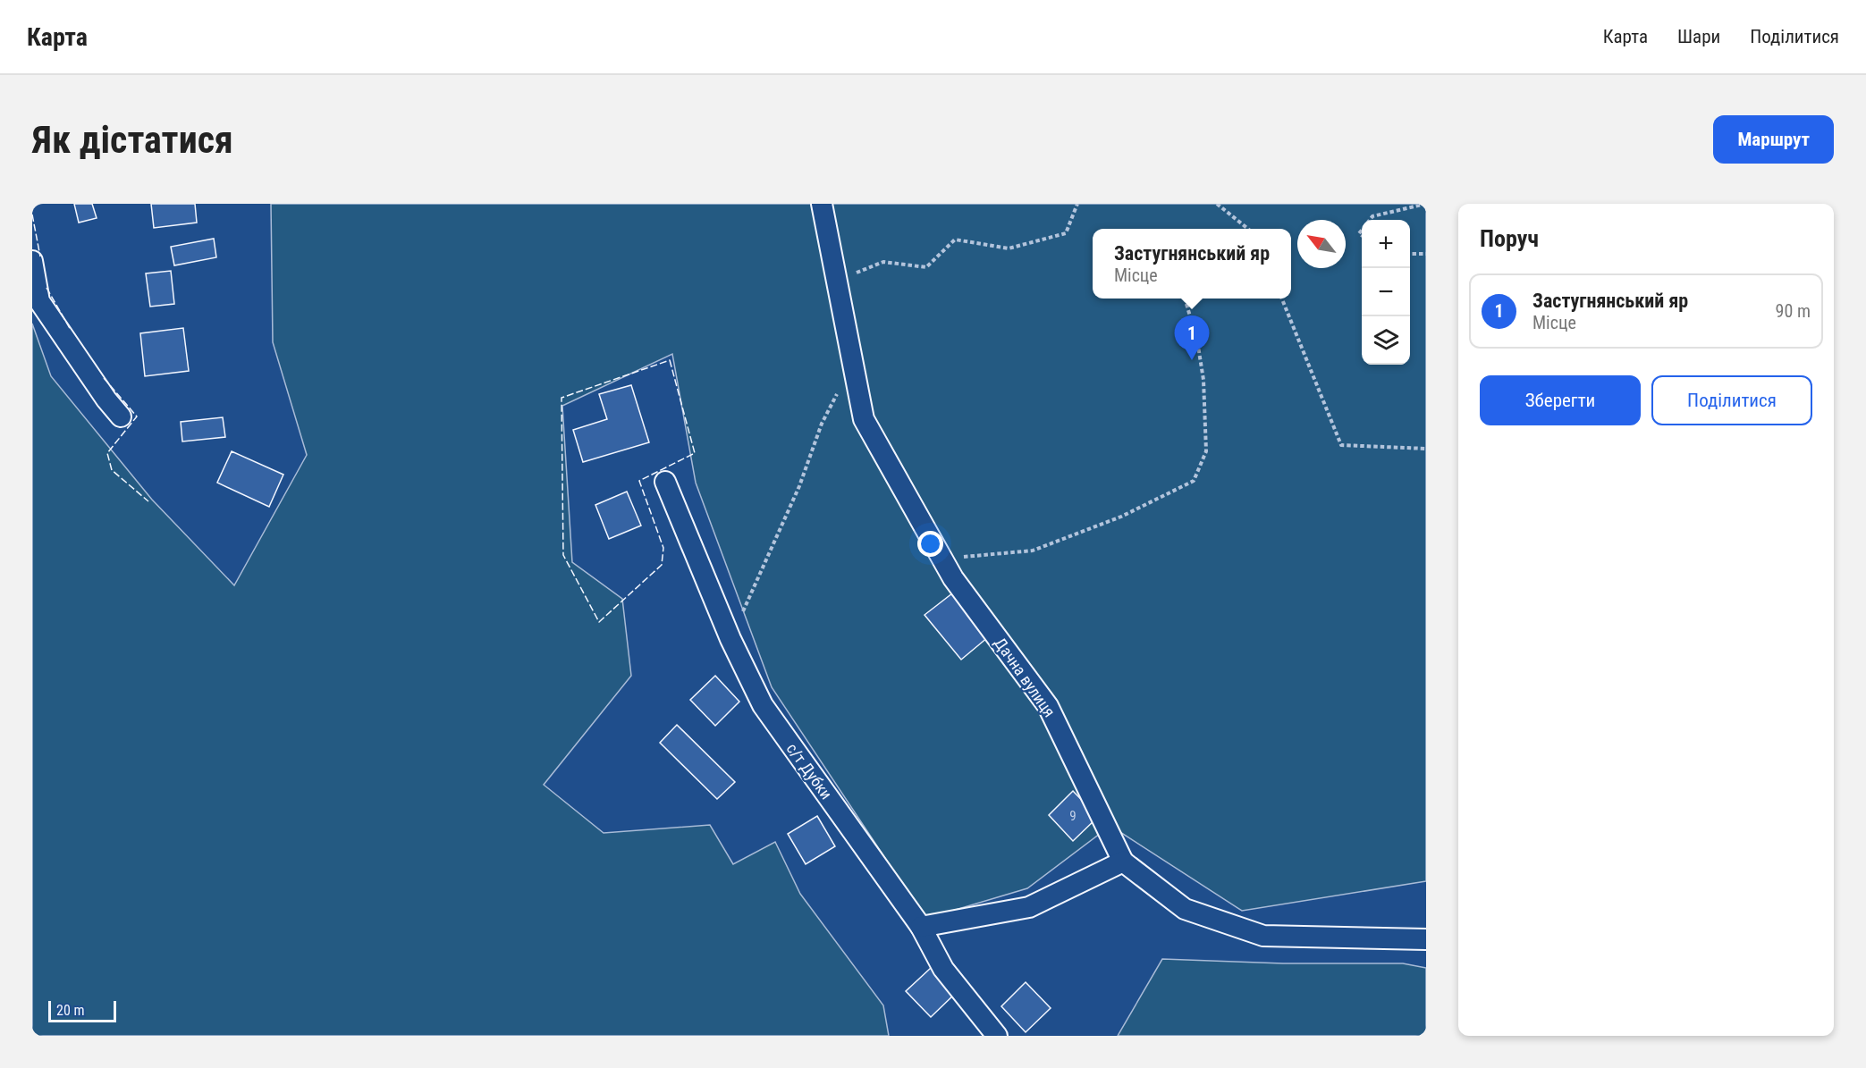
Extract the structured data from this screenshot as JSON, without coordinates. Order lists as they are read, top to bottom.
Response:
{
  "streets": {
    "street": ["Дачна вулиця", "с/т Дубки"]
  },
  "house_numbers": ["9"],
  "scale_bar": "20 m",
  "north": "top left",
  "page": {
    "header": "Карта",
    "nav": ["Карта", "Шари", "Поділитися"],
    "buttons": [
      "Маршрут",
      ["Зберегти", "Поділитися"]
    ],
    "title": "Як дістатися",
    "heading": "Поруч",
    "map_buttons": ["+", "−"],
    "popup": ["Застугнянський яр", "Місце"],
    "list": [
      {
        "mark": "1",
        "name": "Застугнянський яр",
        "note": "Місце",
        "value": "90 m"
      }
    ],
    "pins": "1",
    "scale": "20 m"
  }
}
